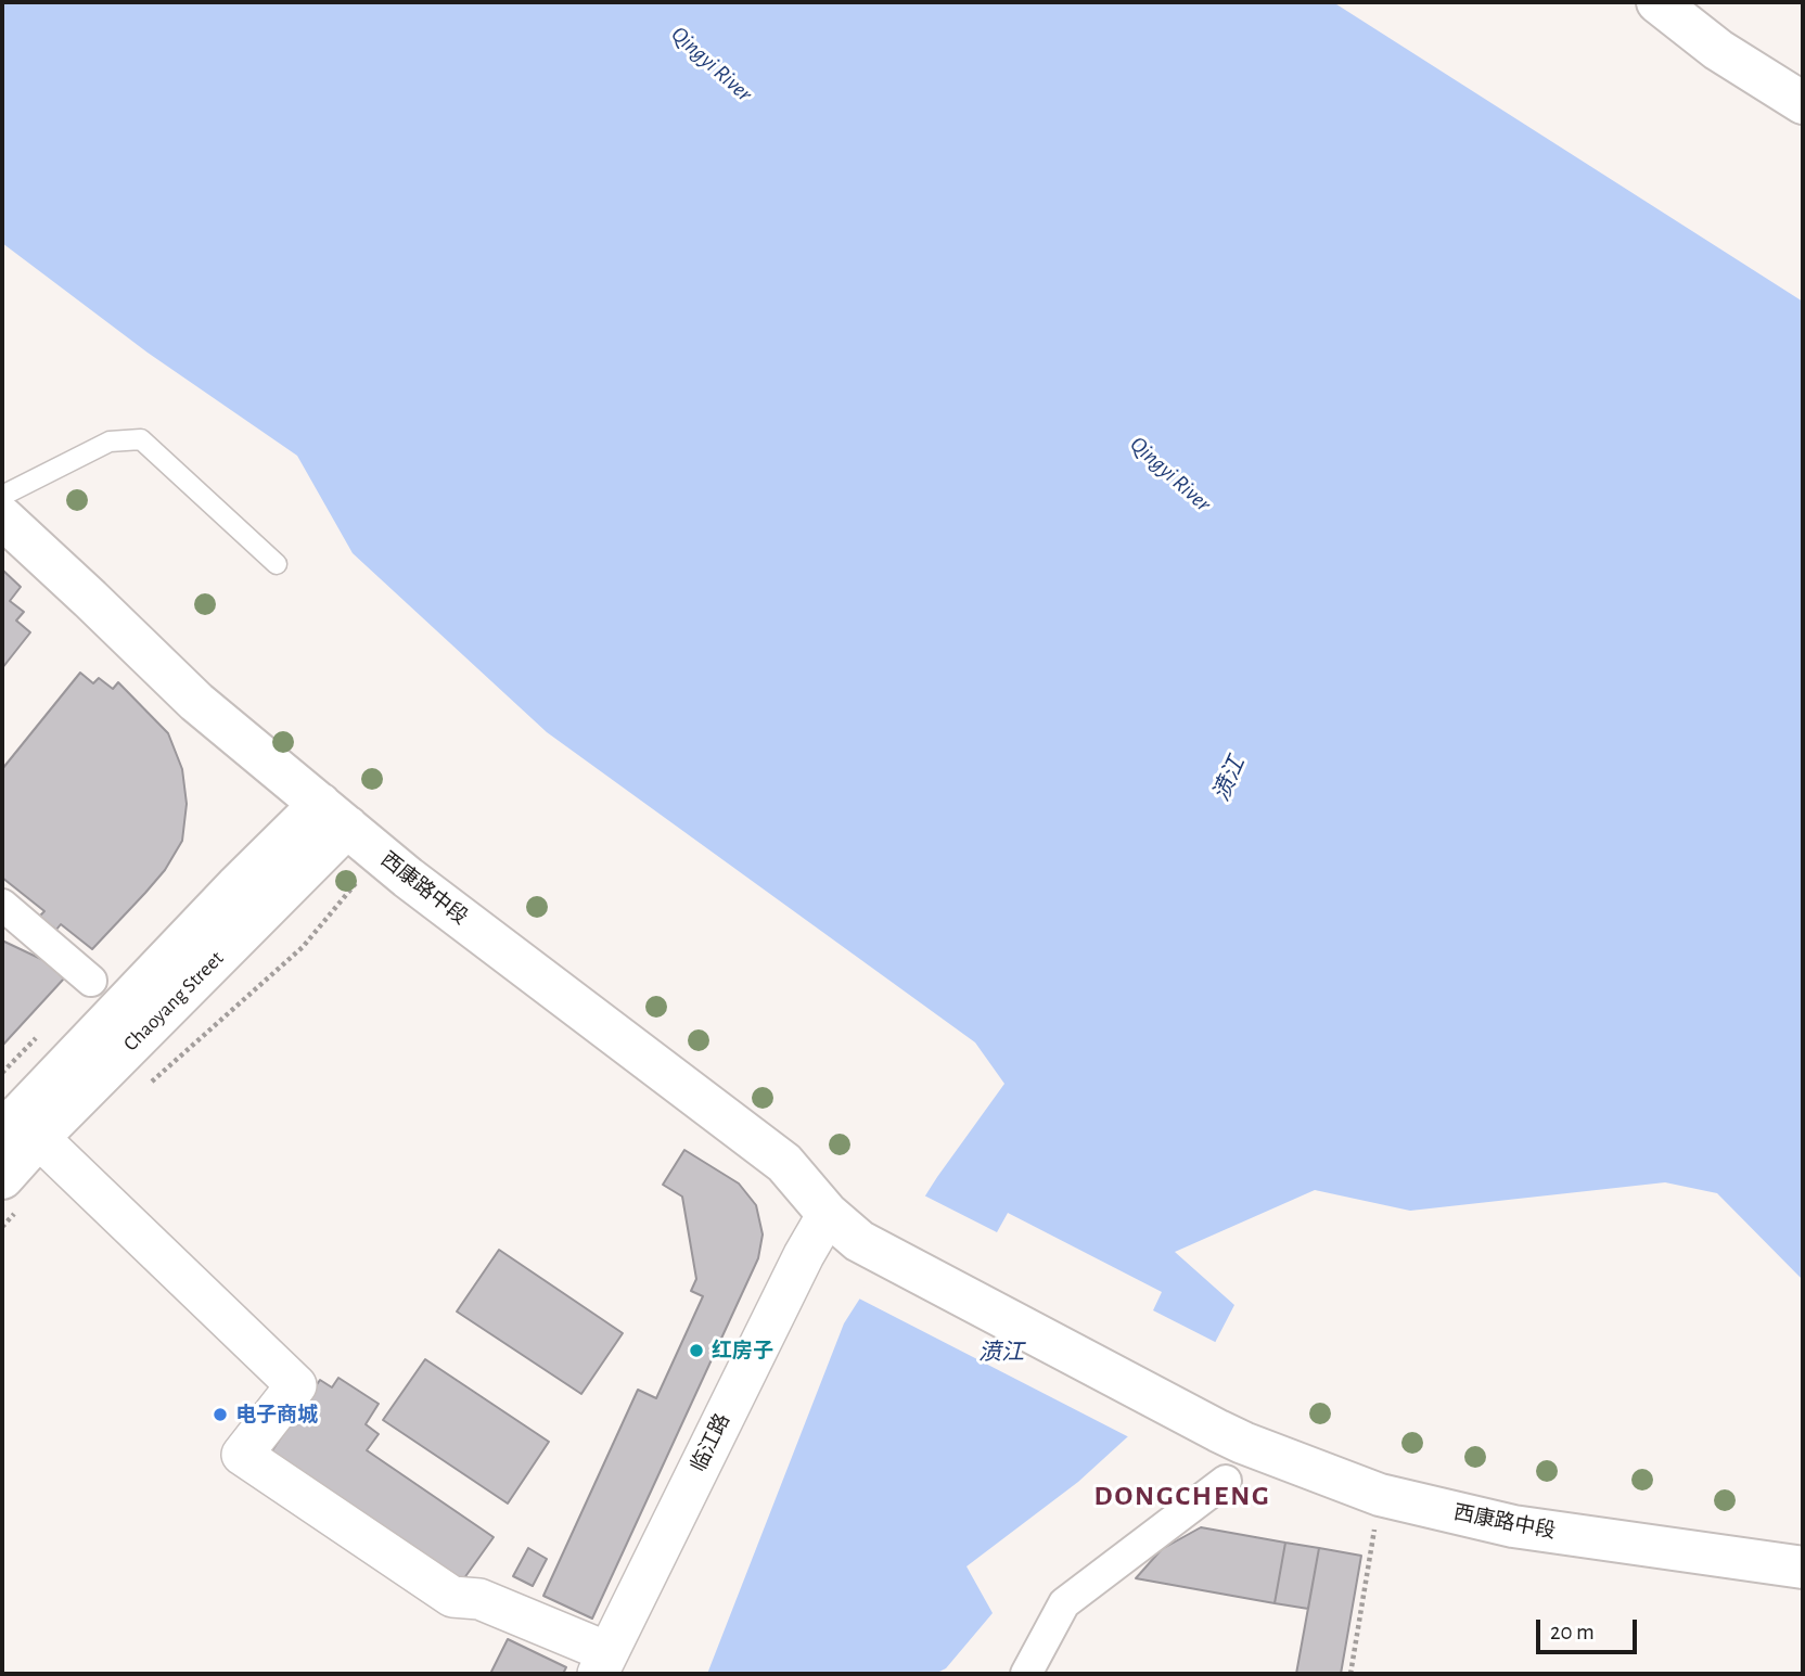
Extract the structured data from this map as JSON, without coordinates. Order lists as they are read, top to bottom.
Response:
{
  "streets": {
    "street": ["西康路中段", "Chaoyang Street", "临江路"]
  },
  "crossings": [
    ["西康路中段", "Chaoyang Street"],
    ["西康路中段", "临江路"]
  ],
  "districts": ["DONGCHENG"],
  "water": ["Qingyi River", "𣸣江"],
  "places": ["红房子", "电子商城"],
  "scale_bar": "20 m"
}
